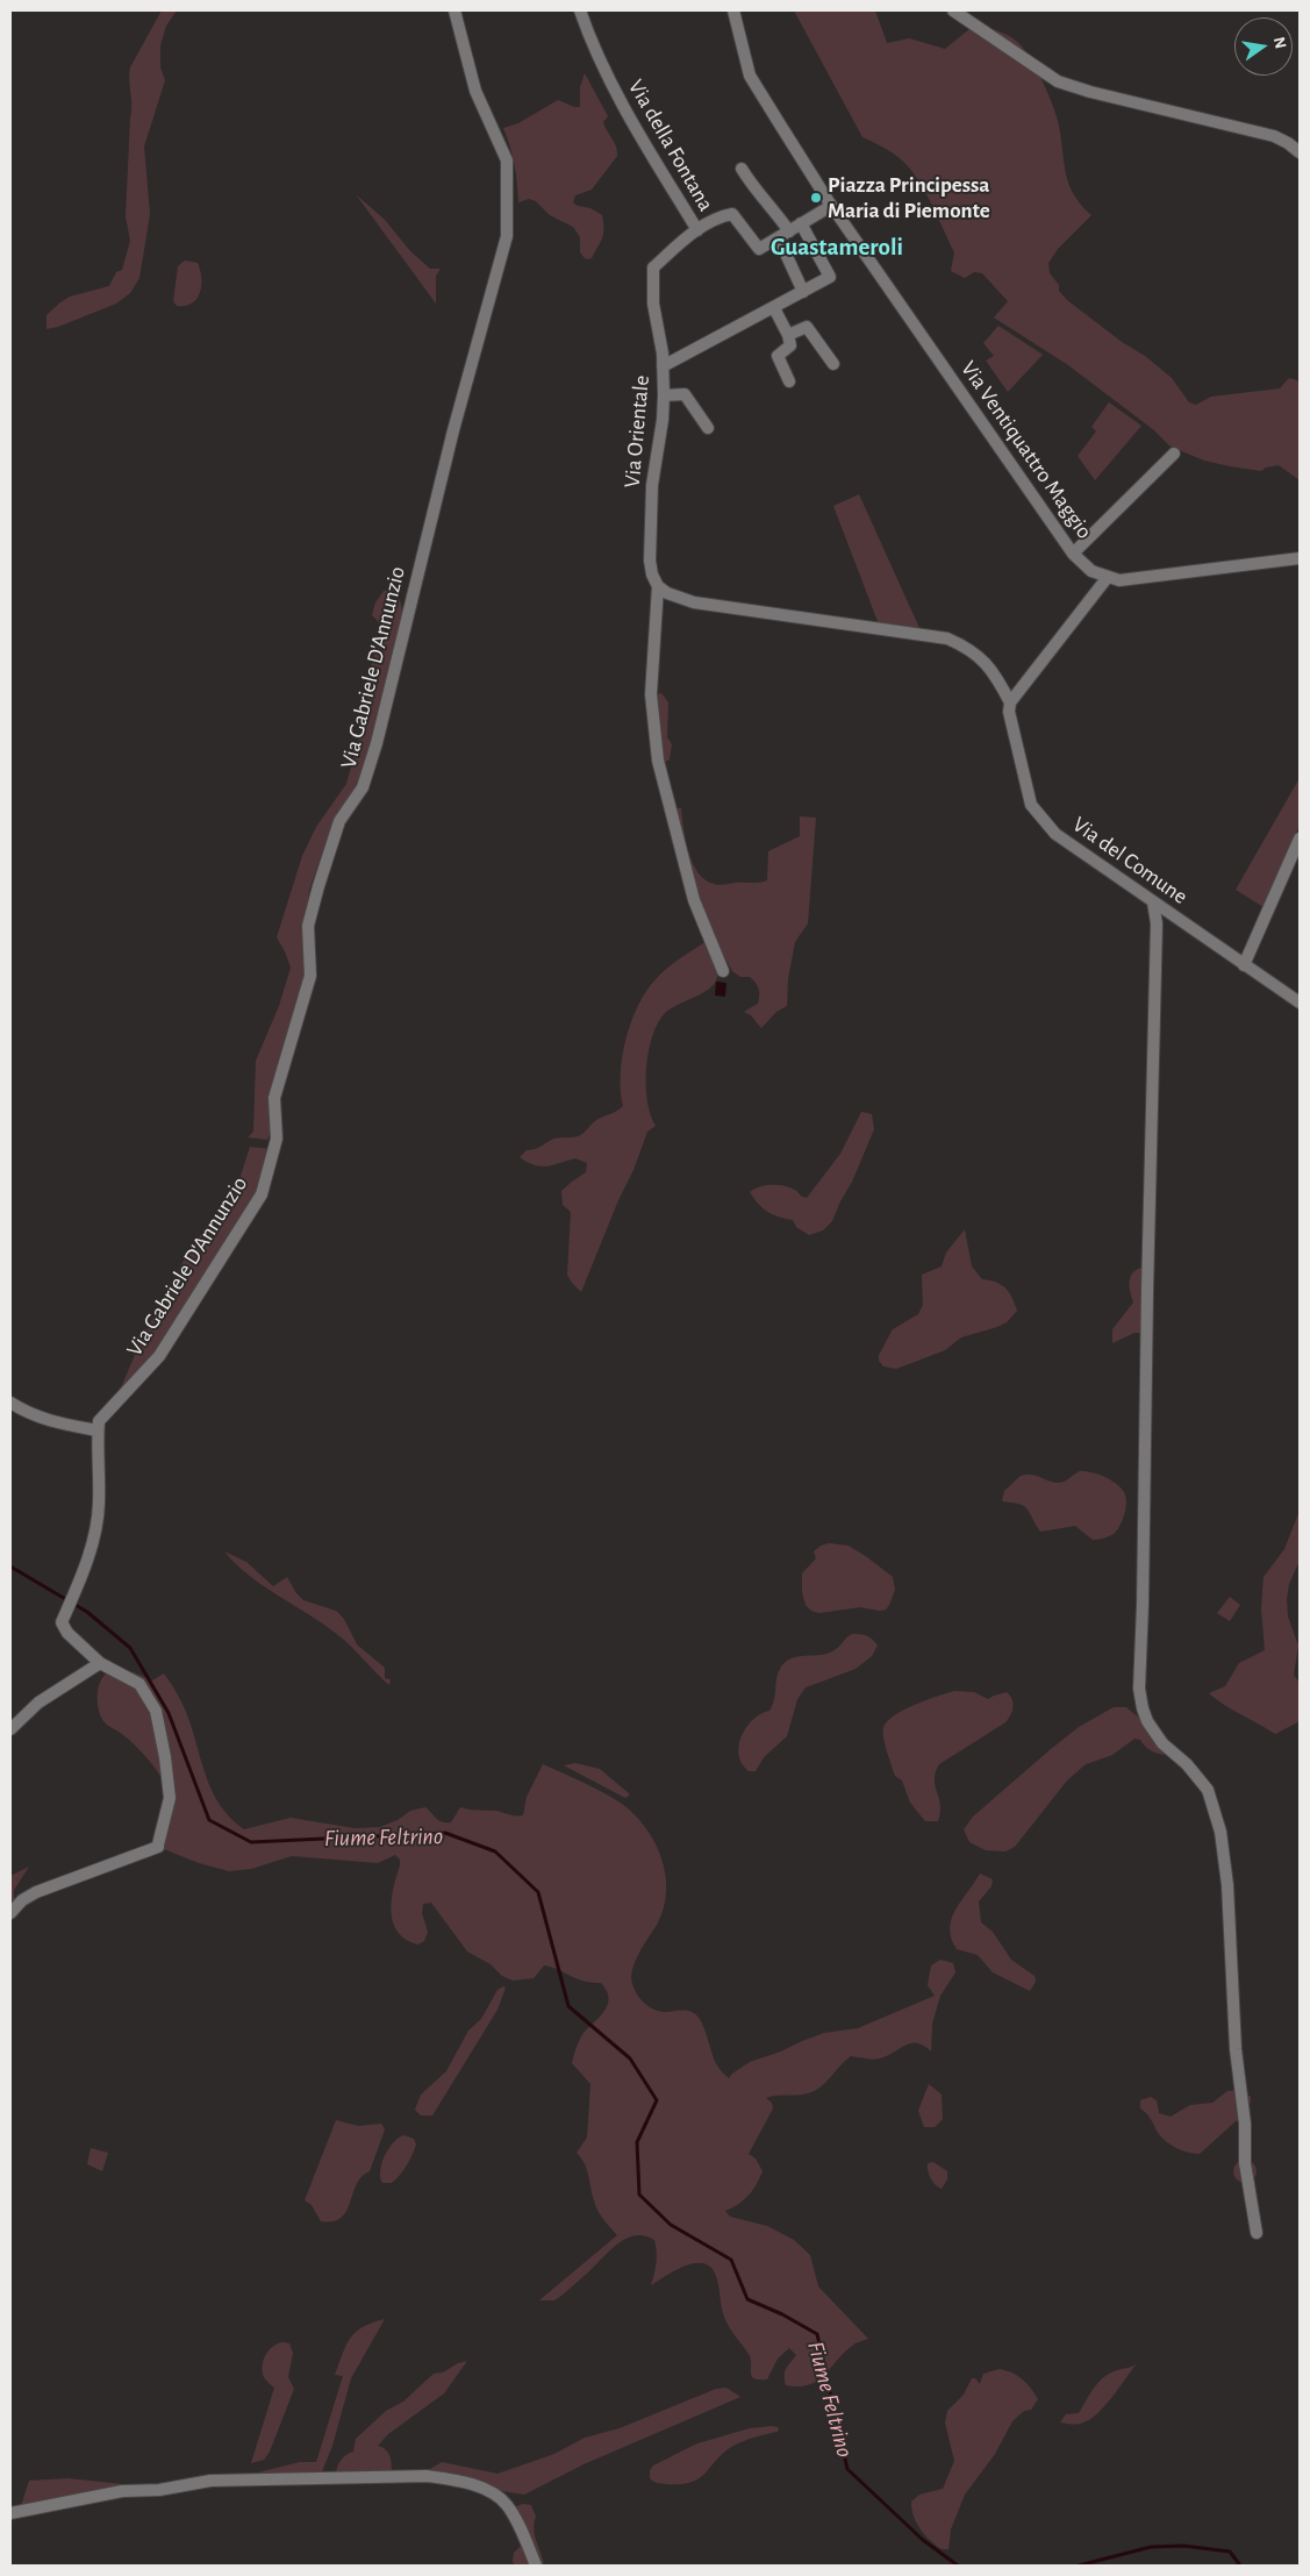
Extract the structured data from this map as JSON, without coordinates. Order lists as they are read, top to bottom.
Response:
{
  "streets": {
    "street": [
      "Via della Fontana",
      "Via Orientale",
      "Via Ventiquattro Maggio",
      "Via Gabriele D'Annunzio",
      "Via del Comune"
    ]
  },
  "crossings": [
    ["Via della Fontana", "Via Orientale"],
    ["Via Orientale", "Via del Comune"]
  ],
  "districts": ["Guastameroli"],
  "water": ["Fiume Feltrino"],
  "places": ["Piazza Principessa Maria di Piemonte"],
  "north": "right"
}
